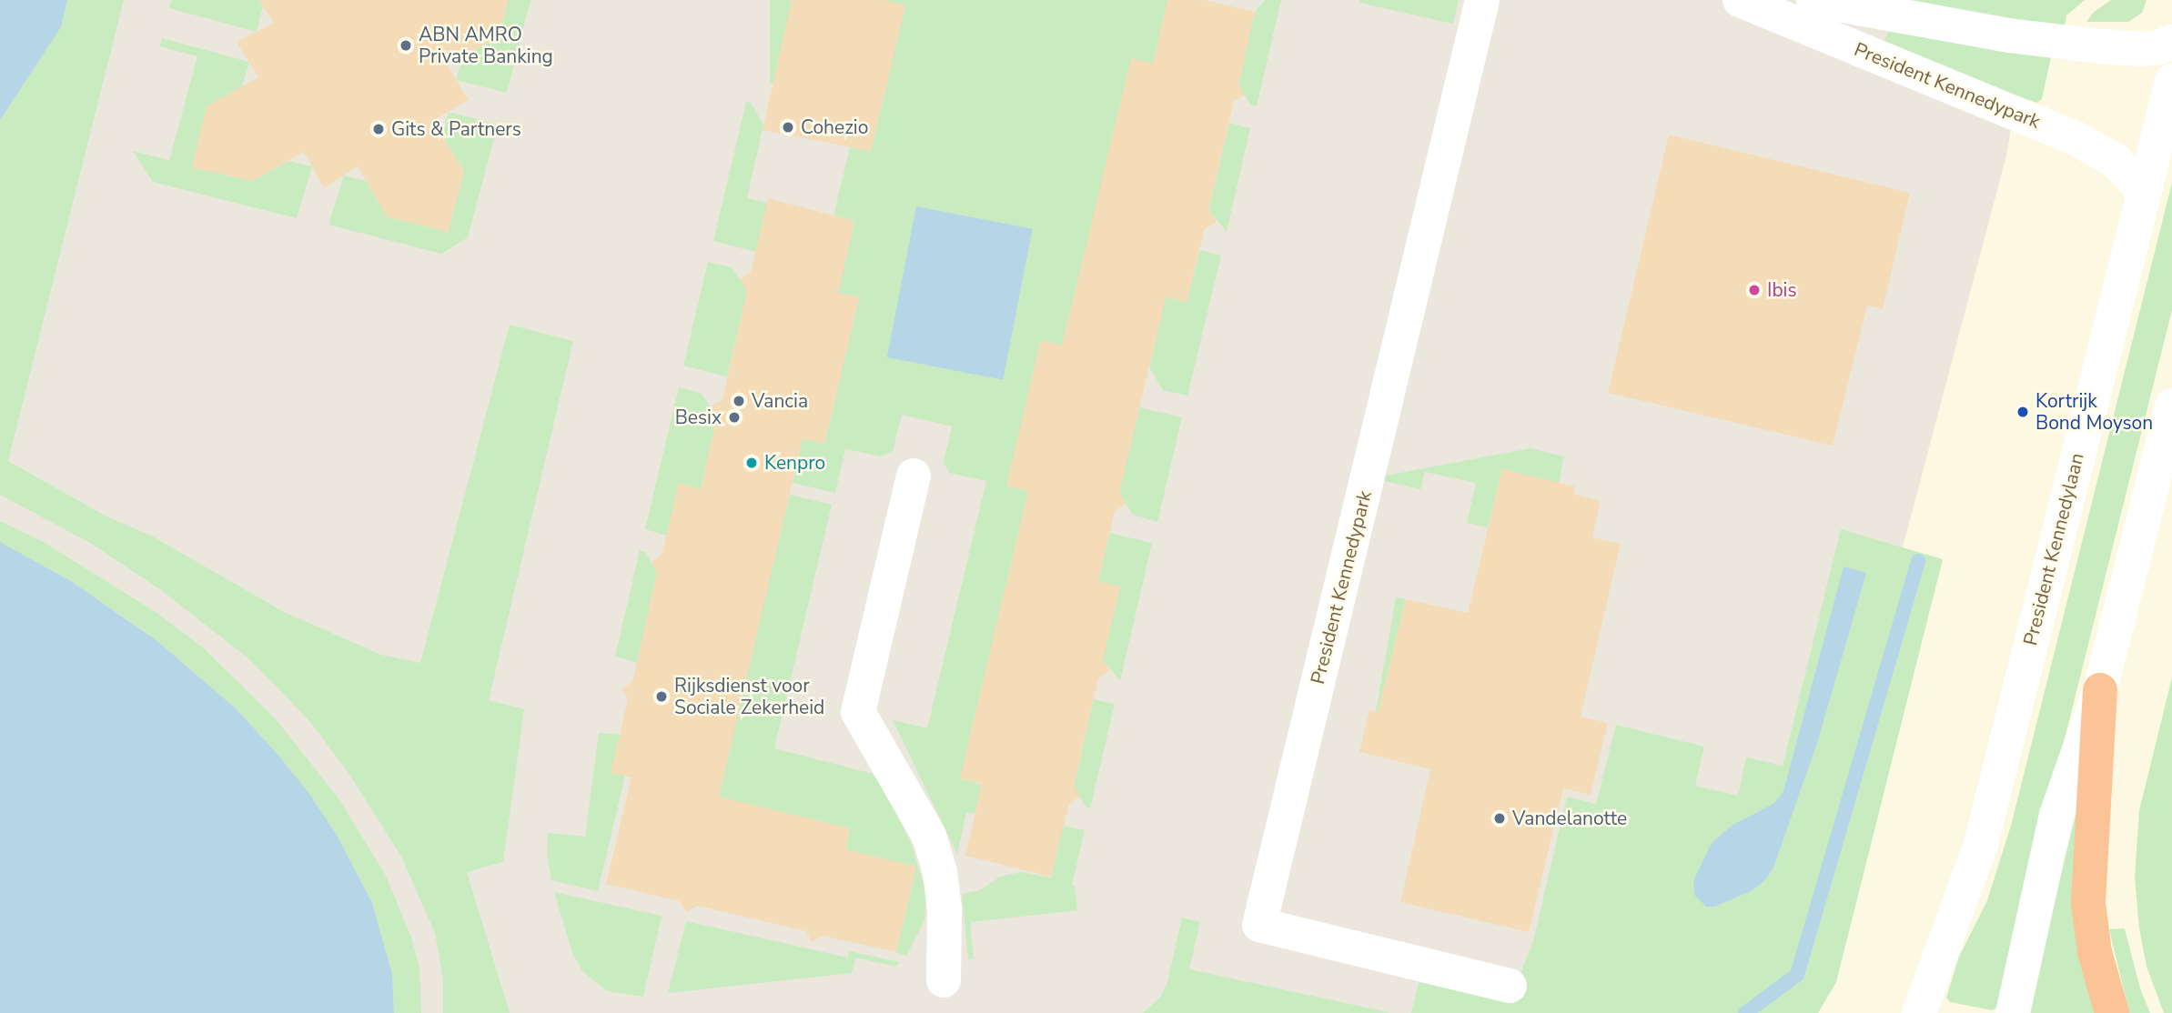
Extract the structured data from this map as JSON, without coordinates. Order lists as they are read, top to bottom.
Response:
{
  "streets": {
    "street": ["President Kennedypark", "President Kennedylaan"]
  },
  "crossings": [
    ["President Kennedypark", "President Kennedylaan"]
  ],
  "places": [
    "ABN AMRO Private Banking",
    "Cohezio",
    "Gits & Partners",
    "Ibis",
    "Vancia",
    "Kortrijk Bond Moyson",
    "Besix",
    "Kenpro",
    "Rijksdienst voor Sociale Zekerheid",
    "Vandelanotte"
  ]
}
